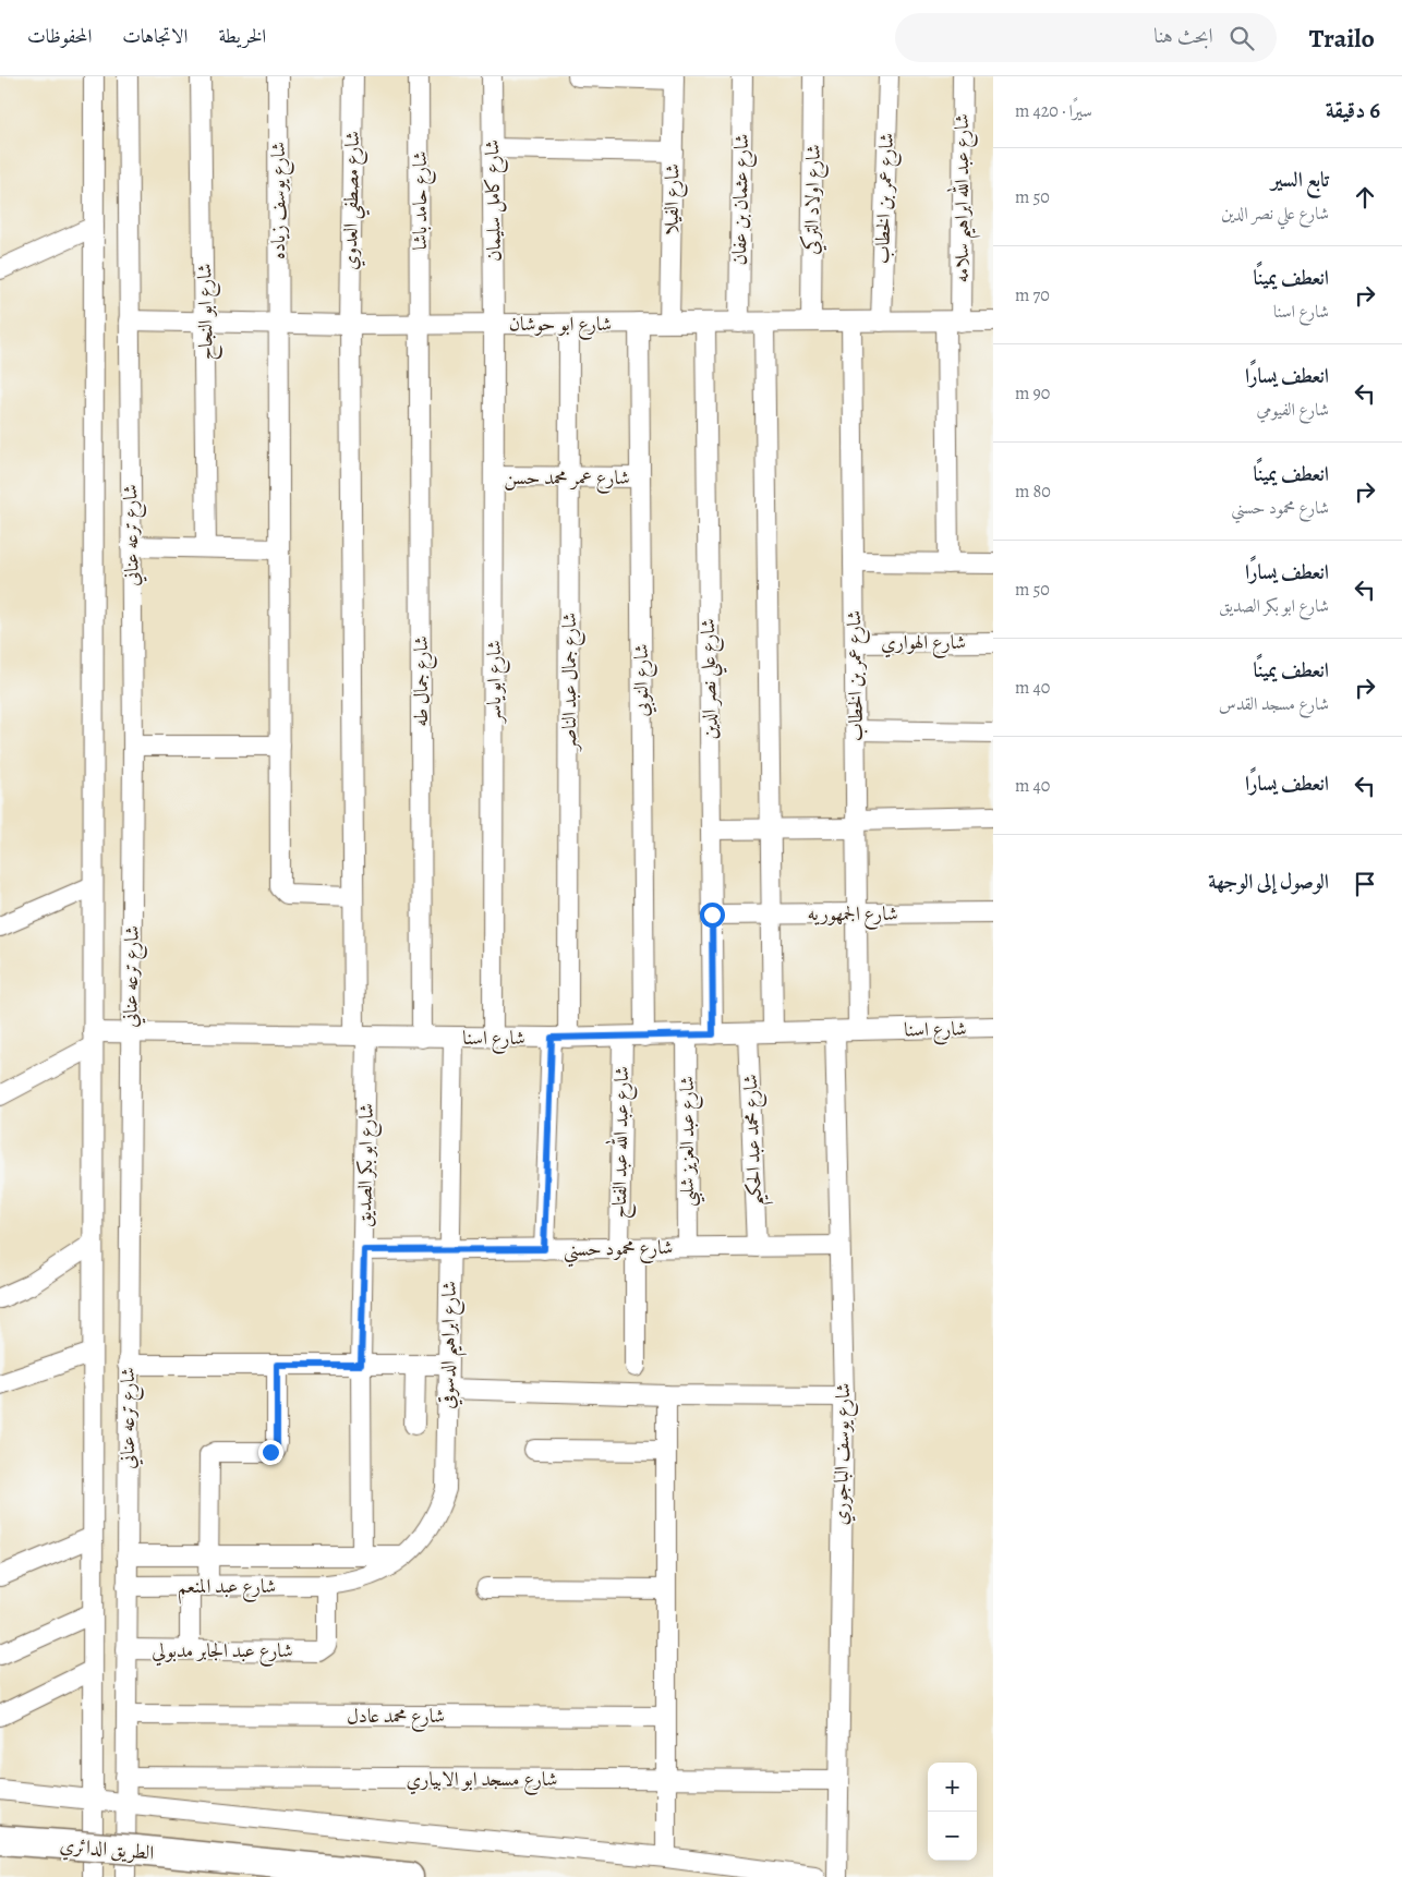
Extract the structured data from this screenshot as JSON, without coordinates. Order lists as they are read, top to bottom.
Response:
{
  "streets": {
    "highway": ["الطريق الدائري"],
    "street": [
      "شارع عمر بن الخطاب",
      "شارع عبد الله ابراهيم سلامه",
      "شارع الفيلا",
      "شارع عثمان بن عفان",
      "شارع اولاد التركي",
      "شارع يوسف زياده",
      "شارع مصطفي العدوي",
      "شارع حامد باشا",
      "شارع كامل سليمان",
      "شارع ابو النجاح",
      "شارع ابو حوشان",
      "شارع عمر محمد حسن",
      "شارع ترعه عناني",
      "شارع الهواري",
      "شارع علي نصر الدين",
      "شارع النوبي",
      "شارع جمال طه",
      "شارع ابو ياسر",
      "شارع جمال عبد الناصر",
      "شارع الجمهوريه",
      "شارع اسنا",
      "شارع محمد عبد الحكيم",
      "شارع عبد العزيز شلبي",
      "شارع عبد الله عبد الفتاح",
      "شارع ابو بكر الصديق",
      "شارع محمود حسني",
      "شارع ابراهيم الدسوقي",
      "شارع يوسف الباجوري",
      "شارع عبد المنعم",
      "شارع عبد الجابر مدبولي",
      "شارع محمد عادل",
      "شارع مسجد ابو الابياري"
    ]
  },
  "crossings": [
    ["شارع عمر بن الخطاب", "شارع ابو حوشان"],
    ["شارع عمر بن الخطاب", "شارع الهواري"],
    ["شارع عمر بن الخطاب", "شارع الجمهوريه"],
    ["شارع عمر بن الخطاب", "شارع اسنا"],
    ["شارع عبد الله ابراهيم سلامه", "شارع ابو حوشان"],
    ["شارع الفيلا", "شارع ابو حوشان"],
    ["شارع عثمان بن عفان", "شارع ابو حوشان"],
    ["شارع اولاد التركي", "شارع ابو حوشان"],
    ["شارع يوسف زياده", "شارع مصطفي العدوي"],
    ["شارع يوسف زياده", "شارع ابو حوشان"],
    ["شارع يوسف زياده", "شارع ابو بكر الصديق"],
    ["شارع مصطفي العدوي", "شارع ابو حوشان"],
    ["شارع مصطفي العدوي", "شارع ابو بكر الصديق"],
    ["شارع حامد باشا", "شارع ابو حوشان"],
    ["شارع حامد باشا", "شارع جمال طه"],
    ["شارع كامل سليمان", "شارع ابو حوشان"],
    ["شارع كامل سليمان", "شارع ابو ياسر"],
    ["شارع ابو النجاح", "شارع ابو حوشان"],
    ["شارع ابو حوشان", "شارع ترعه عناني"],
    ["شارع ابو حوشان", "شارع علي نصر الدين"],
    ["شارع ابو حوشان", "شارع النوبي"],
    ["شارع ابو حوشان", "شارع جمال طه"],
    ["شارع ابو حوشان", "شارع ابو ياسر"],
    ["شارع ابو حوشان", "شارع جمال عبد الناصر"],
    ["شارع عمر محمد حسن", "شارع النوبي"],
    ["شارع عمر محمد حسن", "شارع ابو ياسر"],
    ["شارع عمر محمد حسن", "شارع جمال عبد الناصر"],
    ["شارع ترعه عناني", "شارع اسنا"],
    ["شارع ترعه عناني", "شارع عبد المنعم"],
    ["شارع ترعه عناني", "شارع عبد الجابر مدبولي"],
    ["شارع ترعه عناني", "شارع محمد عادل"],
    ["شارع ترعه عناني", "شارع مسجد ابو الابياري"],
    ["شارع علي نصر الدين", "شارع الجمهوريه"],
    ["شارع علي نصر الدين", "شارع اسنا"],
    ["شارع النوبي", "شارع اسنا"],
    ["شارع جمال طه", "شارع اسنا"],
    ["شارع ابو ياسر", "شارع اسنا"],
    ["شارع جمال عبد الناصر", "شارع اسنا"],
    ["شارع جمال عبد الناصر", "شارع محمود حسني"],
    ["شارع اسنا", "شارع محمد عبد الحكيم"],
    ["شارع اسنا", "شارع عبد العزيز شلبي"],
    ["شارع اسنا", "شارع عبد الله عبد الفتاح"],
    ["شارع اسنا", "شارع ابو بكر الصديق"],
    ["شارع اسنا", "شارع ابراهيم الدسوقي"],
    ["شارع اسنا", "شارع يوسف الباجوري"],
    ["شارع محمد عبد الحكيم", "شارع محمود حسني"],
    ["شارع عبد العزيز شلبي", "شارع محمود حسني"],
    ["شارع عبد الله عبد الفتاح", "شارع محمود حسني"],
    ["شارع ابو بكر الصديق", "شارع محمود حسني"],
    ["شارع محمود حسني", "شارع ابراهيم الدسوقي"],
    ["شارع محمود حسني", "شارع يوسف الباجوري"],
    ["شارع ابراهيم الدسوقي", "شارع عبد المنعم"],
    ["شارع ابراهيم الدسوقي", "شارع عبد الجابر مدبولي"],
    ["شارع يوسف الباجوري", "شارع مسجد ابو الابياري"],
    ["شارع عبد المنعم", "شارع عبد الجابر مدبولي"]
  ],
  "page": {
    "header": "Trailo",
    "search": "ابحث هنا",
    "nav": ["الخريطة", "الاتجاهات", "المحفوظات"],
    "heading": ["6 دقيقة", "سيرًا · 420 m"],
    "list": [
      ["تابع السير", "شارع علي نصر الدين", "50 m"],
      ["انعطف يمينًا", "شارع اسنا", "70 m"],
      ["انعطف يسارًا", "شارع الفيومي", "90 m"],
      ["انعطف يمينًا", "شارع محمود حسني", "80 m"],
      ["انعطف يسارًا", "شارع ابو بكر الصديق", "50 m"],
      ["انعطف يمينًا", "شارع مسجد القدس", "40 m"],
      ["انعطف يسارًا", "40 m"],
      "الوصول إلى الوجهة"
    ],
    "map_buttons": ["+", "−"]
  }
}
